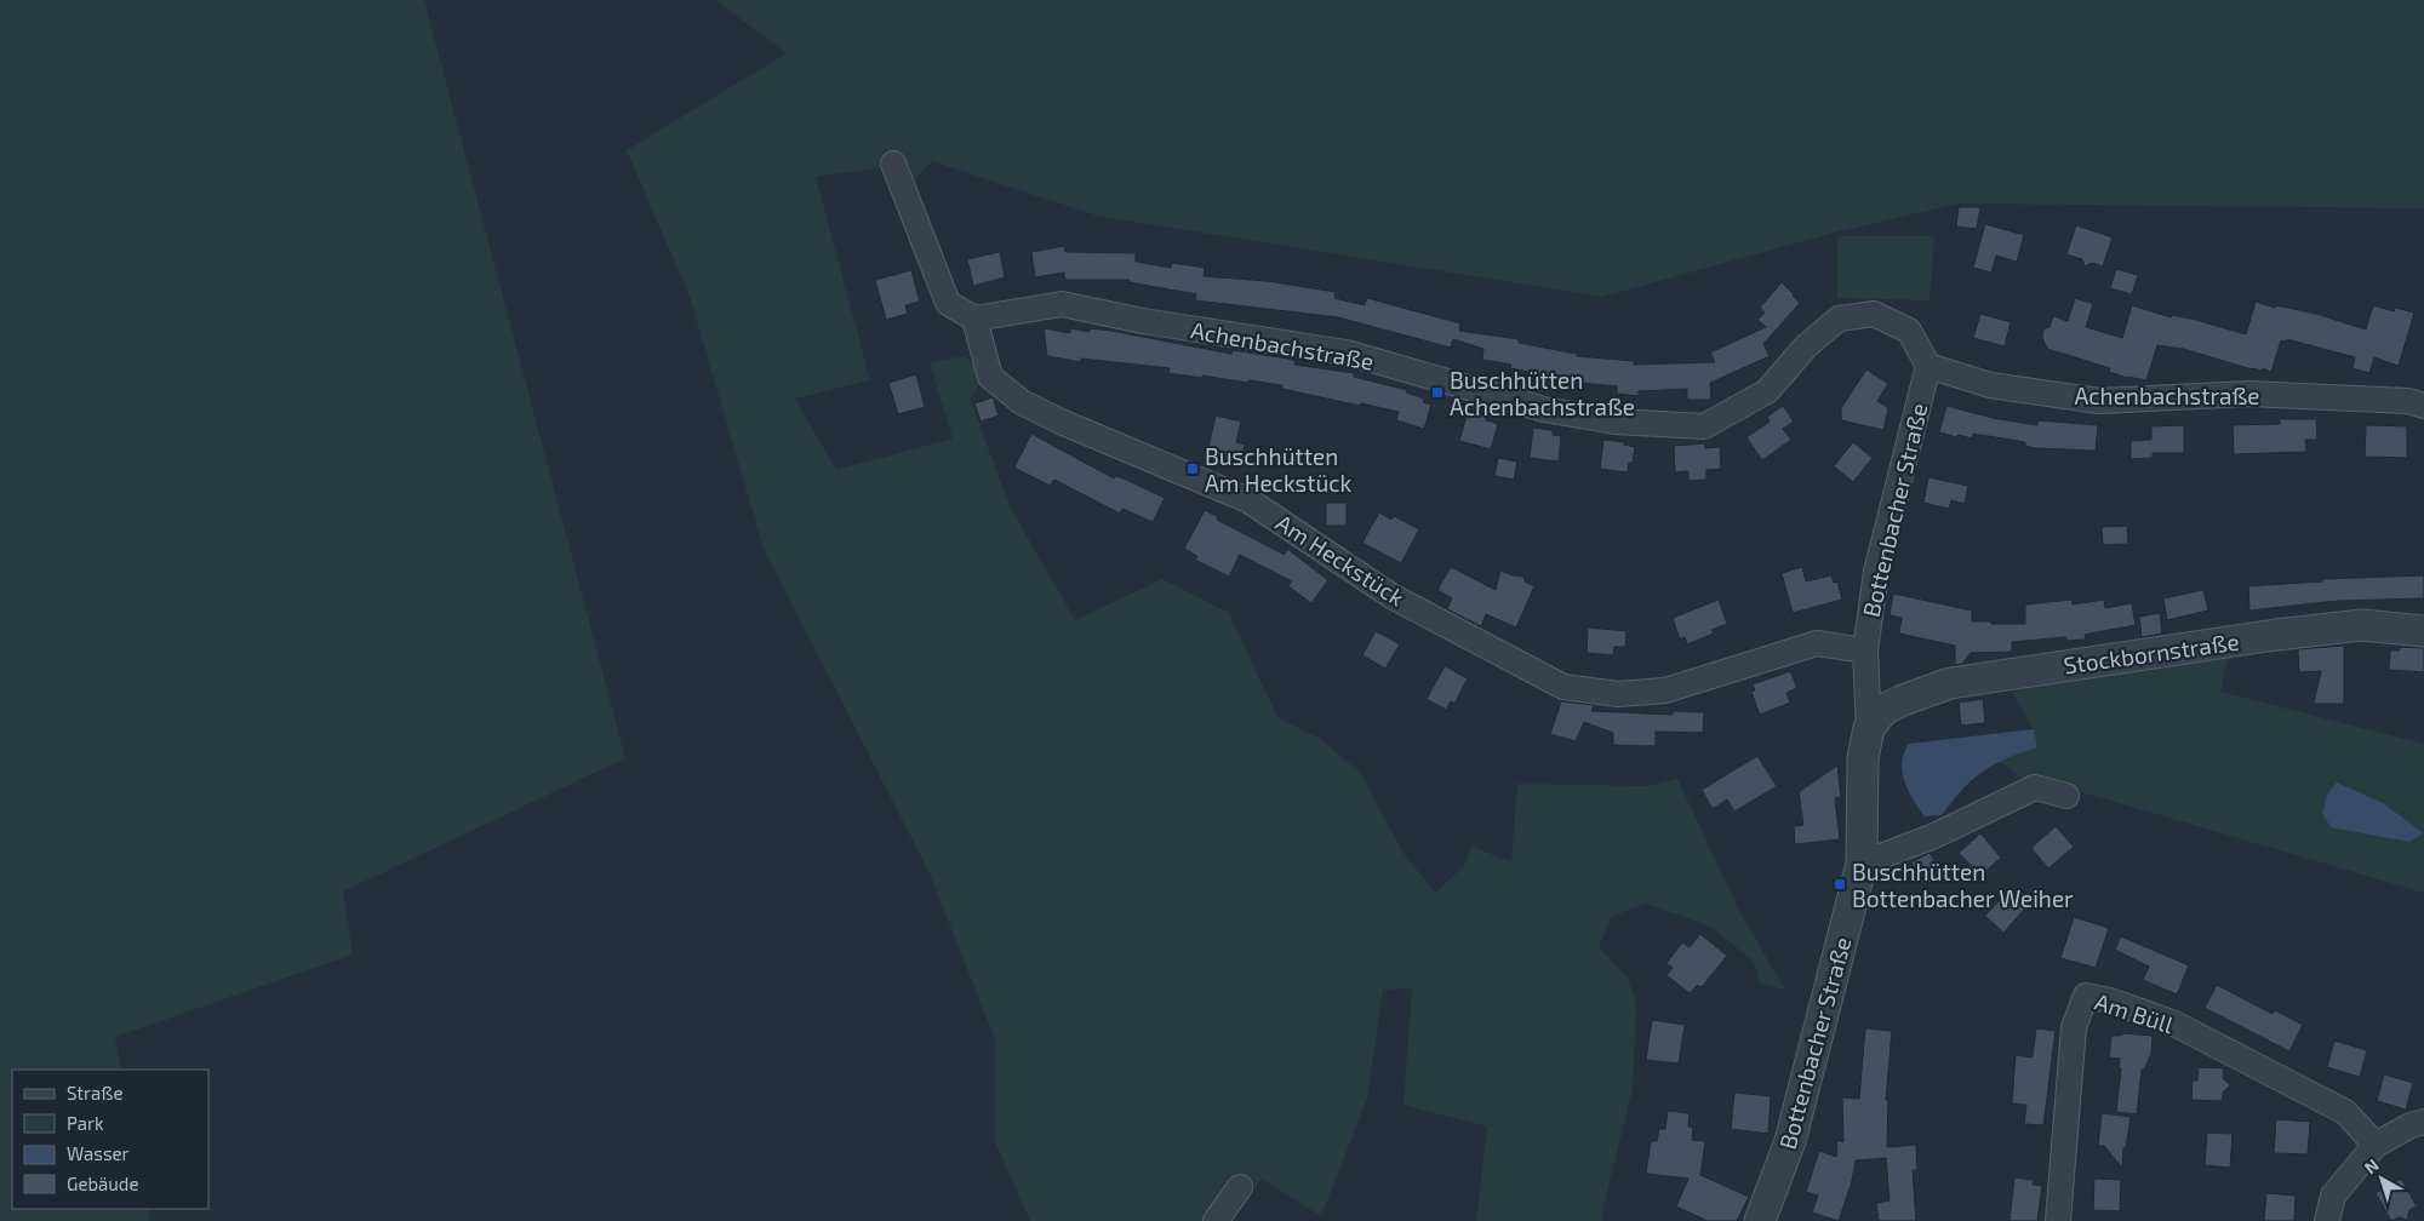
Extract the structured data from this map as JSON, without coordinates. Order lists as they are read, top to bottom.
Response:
{
  "streets": {
    "street": [
      "Achenbachstraße",
      "Bottenbacher Straße",
      "Am Heckstück",
      "Stockbornstraße",
      "Am Büll"
    ]
  },
  "crossings": [
    ["Achenbachstraße", "Bottenbacher Straße"],
    ["Achenbachstraße", "Am Heckstück"],
    ["Bottenbacher Straße", "Am Heckstück"],
    ["Bottenbacher Straße", "Stockbornstraße"]
  ],
  "places": {
    "transit": ["Buschhütten Achenbachstraße", "Buschhütten Am Heckstück", "Buschhütten Bottenbacher Weiher"]
  },
  "legend": [
    "Straße",
    "Park",
    "Wasser",
    "Gebäude"
  ],
  "north": "top left"
}
